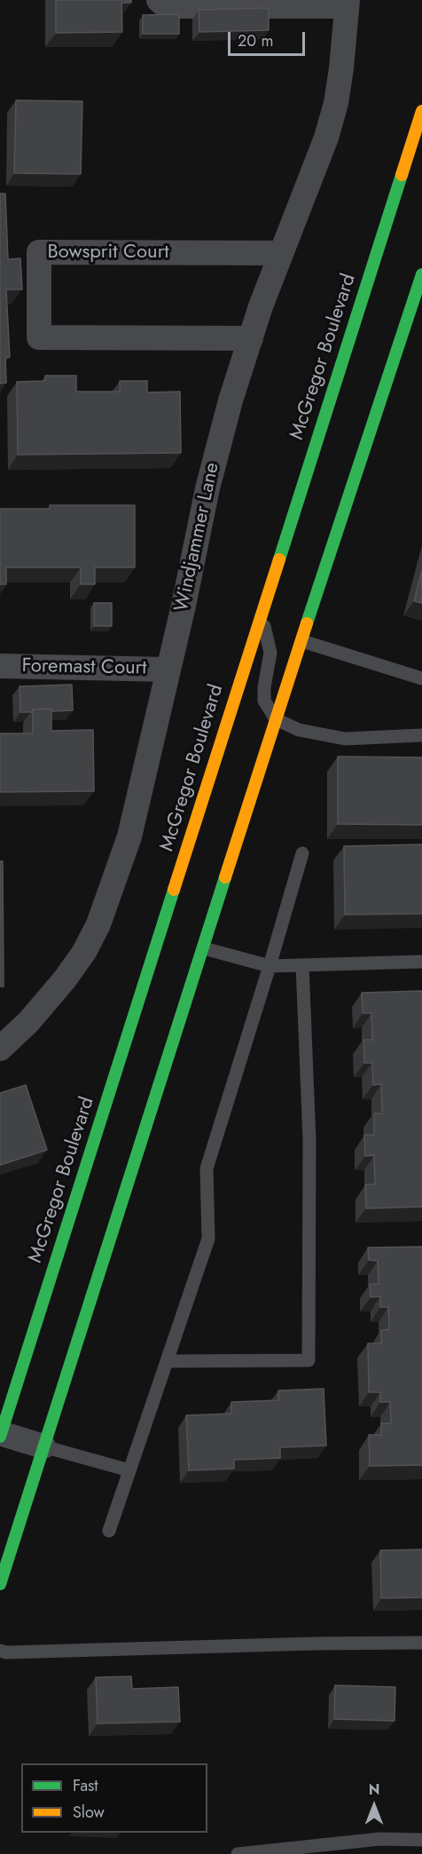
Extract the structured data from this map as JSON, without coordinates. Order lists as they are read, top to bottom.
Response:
{
  "streets": {
    "main road": ["McGregor Boulevard"],
    "street": ["Bowsprit Court", "Windjammer Lane", "Foremast Court"]
  },
  "crossings": [
    ["Bowsprit Court", "Windjammer Lane"],
    ["Windjammer Lane", "Foremast Court"]
  ],
  "legend": ["Fast", "Slow"],
  "scale_bar": "20 m",
  "north": "top"
}
